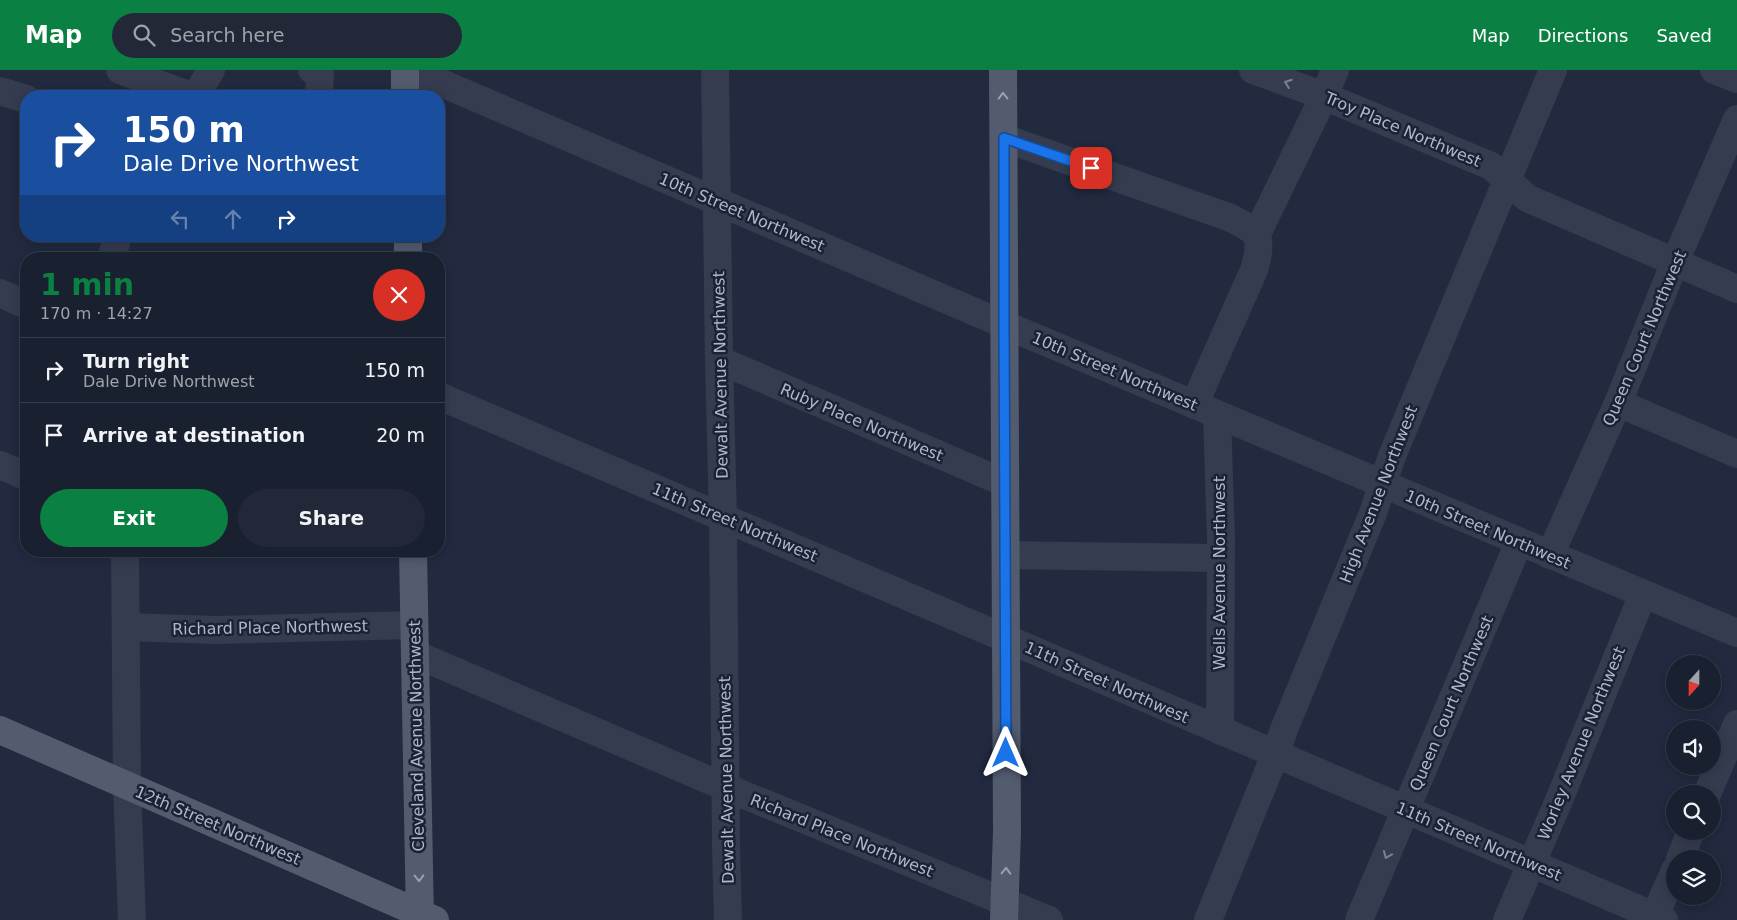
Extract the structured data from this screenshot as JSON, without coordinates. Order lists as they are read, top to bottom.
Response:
{
  "streets": {
    "main road": ["Cleveland Avenue Northwest", "12th Street Northwest"],
    "street": [
      "Troy Place Northwest",
      "10th Street Northwest",
      "Queen Court Northwest",
      "Dewalt Avenue Northwest",
      "Ruby Place Northwest",
      "High Avenue Northwest",
      "11th Street Northwest",
      "Wells Avenue Northwest",
      "Richard Place Northwest",
      "Worley Avenue Northwest"
    ]
  },
  "crossings": [
    ["Troy Place Northwest", "Queen Court Northwest"],
    ["Troy Place Northwest", "High Avenue Northwest"],
    ["Troy Place Northwest", "Wells Avenue Northwest"],
    ["10th Street Northwest", "Queen Court Northwest"],
    ["10th Street Northwest", "Dewalt Avenue Northwest"],
    ["10th Street Northwest", "High Avenue Northwest"],
    ["10th Street Northwest", "Wells Avenue Northwest"],
    ["10th Street Northwest", "Worley Avenue Northwest"],
    ["Queen Court Northwest", "11th Street Northwest"],
    ["Dewalt Avenue Northwest", "Ruby Place Northwest"],
    ["Dewalt Avenue Northwest", "11th Street Northwest"],
    ["Dewalt Avenue Northwest", "Richard Place Northwest"],
    ["High Avenue Northwest", "11th Street Northwest"],
    ["11th Street Northwest", "Wells Avenue Northwest"],
    ["11th Street Northwest", "Worley Avenue Northwest"],
    ["Richard Place Northwest", "Cleveland Avenue Northwest"],
    ["Cleveland Avenue Northwest", "12th Street Northwest"]
  ],
  "one_way": ["Cleveland Avenue Northwest"],
  "north": "bottom",
  "page": {
    "header": "Map",
    "search": "Search here",
    "nav": ["Map", "Directions", "Saved"],
    "turn": ["150 m", "Dale Drive Northwest"],
    "heading": ["1 min", "170 m · 14:27"],
    "list": [
      {
        "name": "Turn right",
        "note": "Dale Drive Northwest",
        "value": "150 m"
      },
      {
        "name": "Arrive at destination",
        "value": "20 m"
      }
    ],
    "buttons": ["Exit", "Share"]
  }
}
